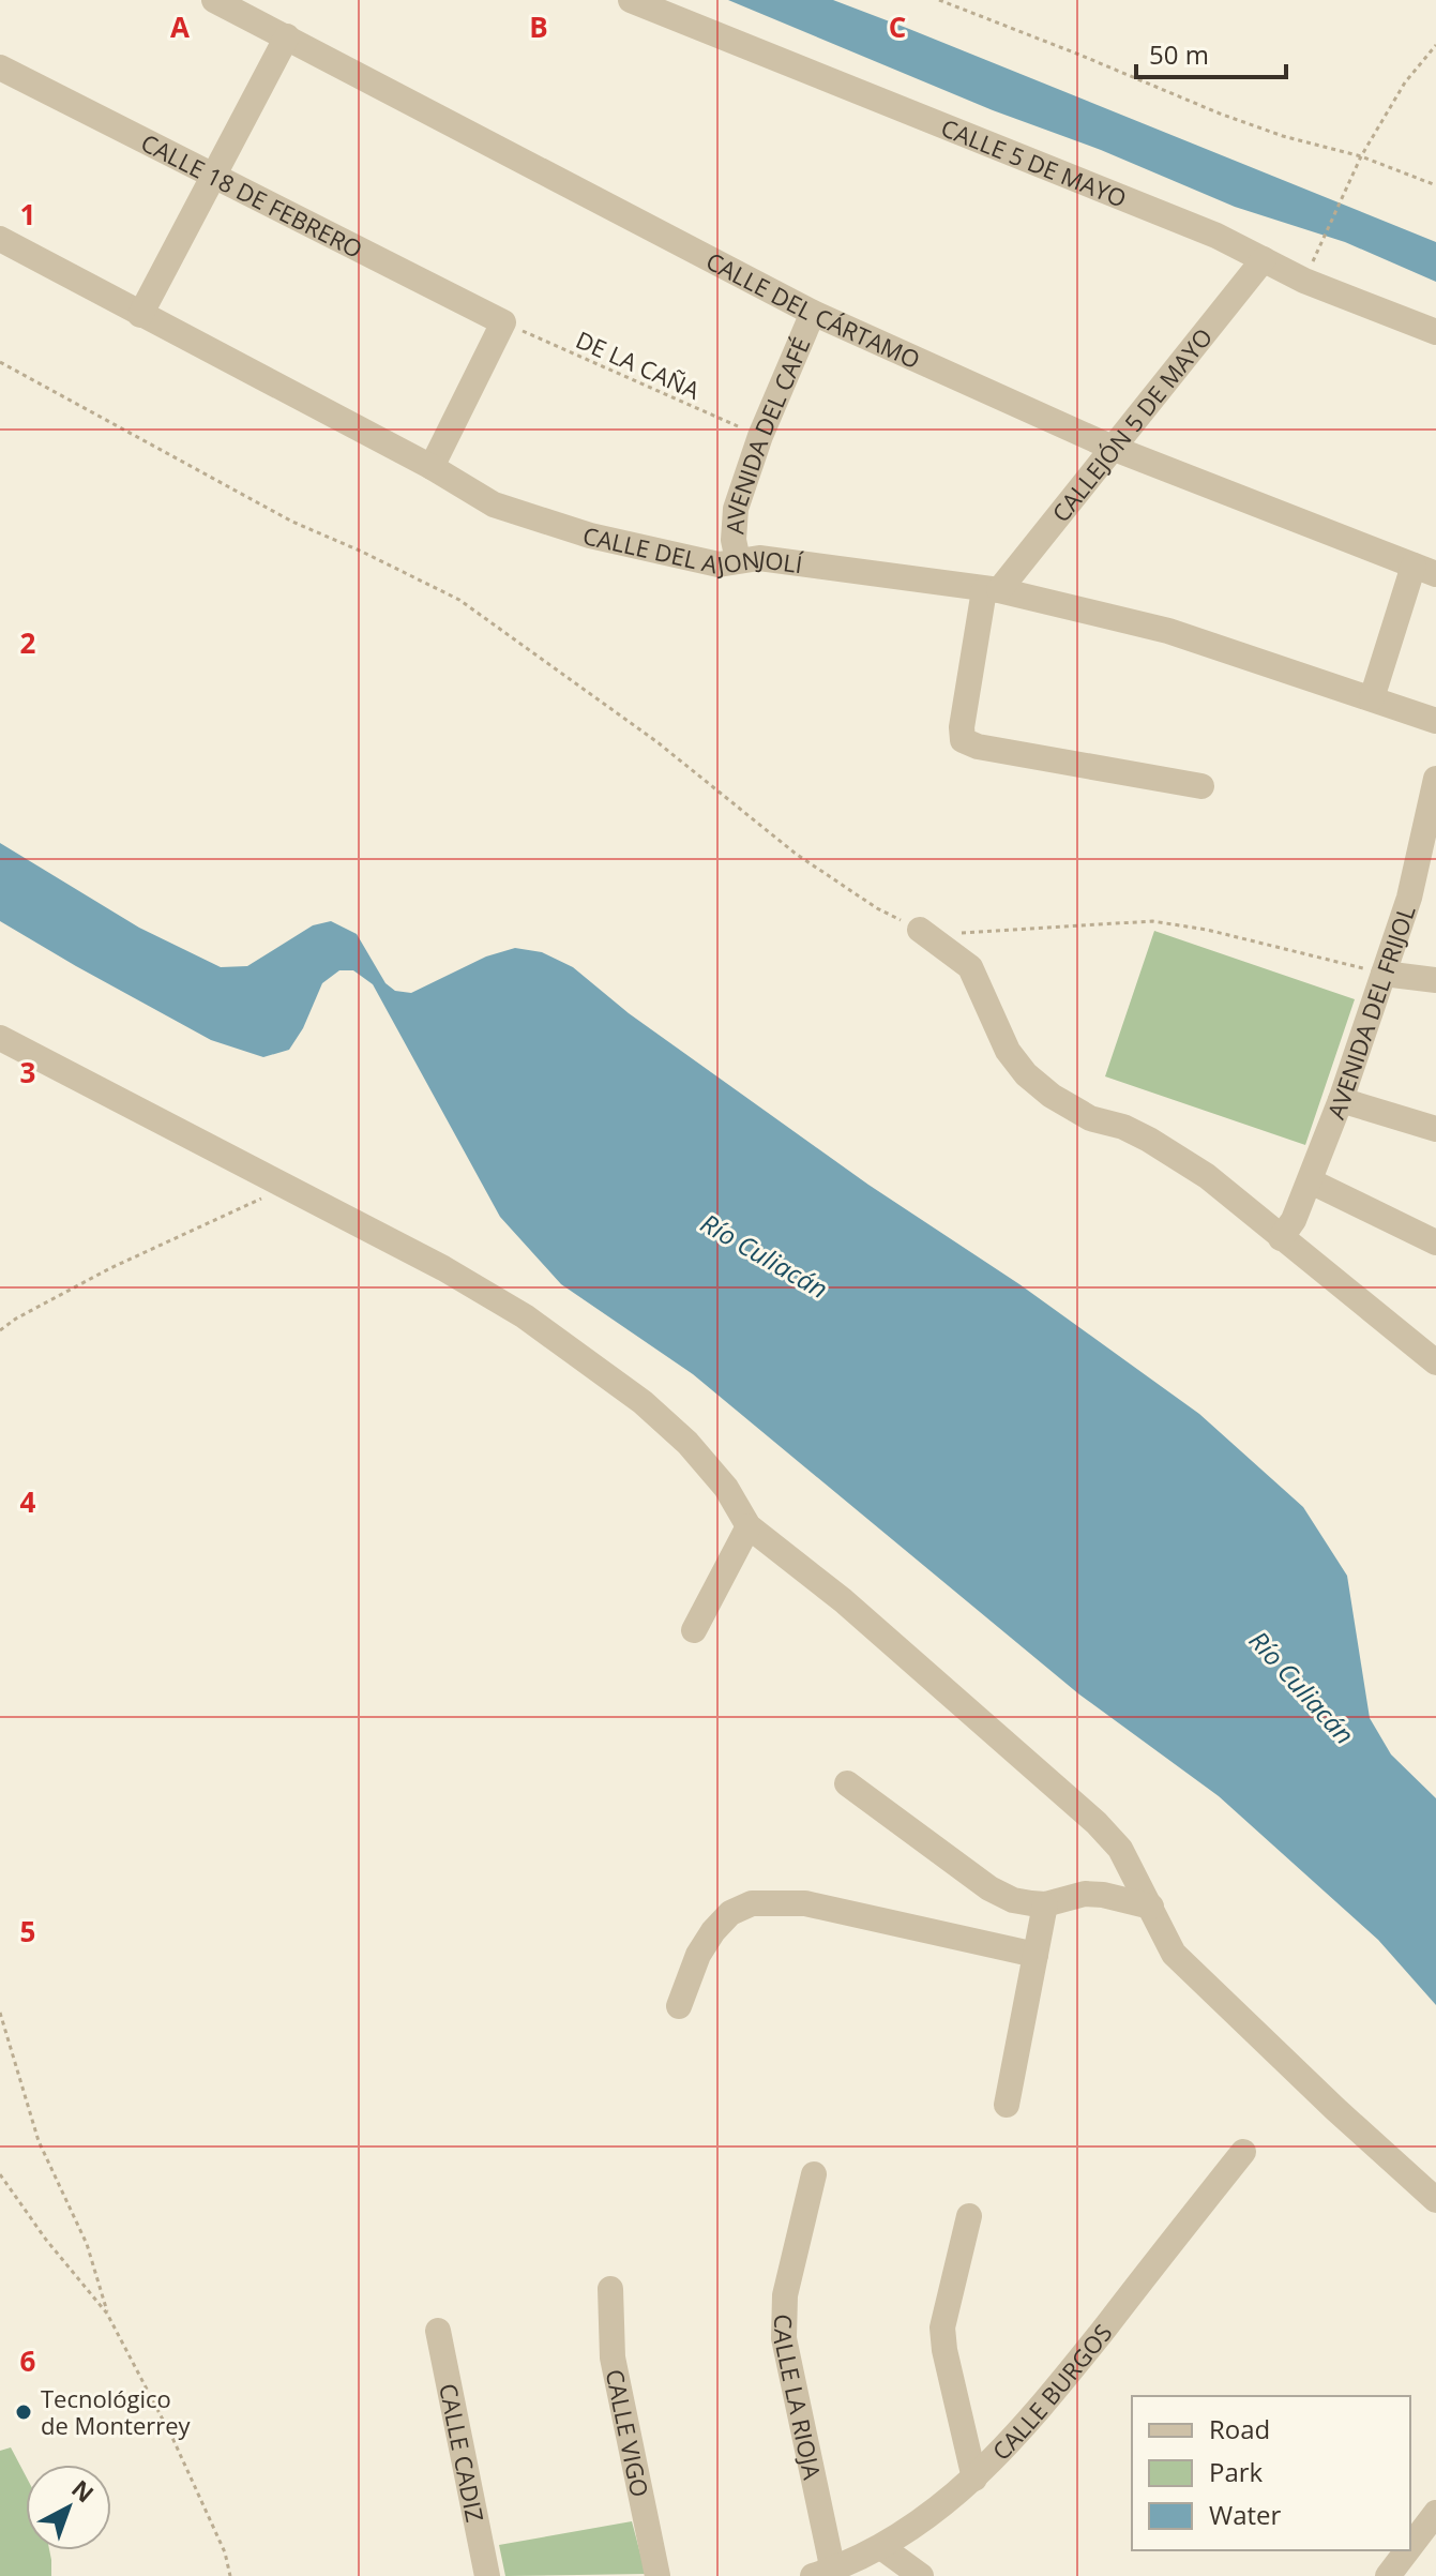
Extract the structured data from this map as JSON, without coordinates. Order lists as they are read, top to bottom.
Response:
{
  "streets": {
    "street": [
      "CALLE 5 DE MAYO",
      "CALLE 18 DE FEBRERO",
      "CALLE DEL CÁRTAMO",
      "CALLEJÓN 5 DE MAYO",
      "AVENIDA DEL CAFÉ",
      "CALLE DEL AJONJOLÍ",
      "AVENIDA DEL FRIJOL",
      "CALLE BURGOS",
      "CALLE LA RIOJA",
      "CALLE VIGO",
      "CALLE CADIZ"
    ],
    "path": ["DE LA CAÑA"]
  },
  "crossings": [
    ["CALLE 5 DE MAYO", "CALLEJÓN 5 DE MAYO"],
    ["CALLE 18 DE FEBRERO", "DE LA CAÑA"],
    ["CALLE DEL CÁRTAMO", "CALLEJÓN 5 DE MAYO"],
    ["CALLE DEL CÁRTAMO", "AVENIDA DEL CAFÉ"],
    ["DE LA CAÑA", "AVENIDA DEL CAFÉ"],
    ["CALLEJÓN 5 DE MAYO", "CALLE DEL AJONJOLÍ"],
    ["AVENIDA DEL CAFÉ", "CALLE DEL AJONJOLÍ"],
    ["CALLE BURGOS", "CALLE LA RIOJA"]
  ],
  "water": ["Río Culiacán"],
  "places": ["Tecnológico de Monterrey"],
  "legend": ["Road", "Park", "Water"],
  "scale_bar": "50 m",
  "north": "top right",
  "grid": {
    "columns": ["A", "B", "C"],
    "rows": [
      "1",
      "2",
      "3",
      "4",
      "5",
      "6"
    ]
  }
}
